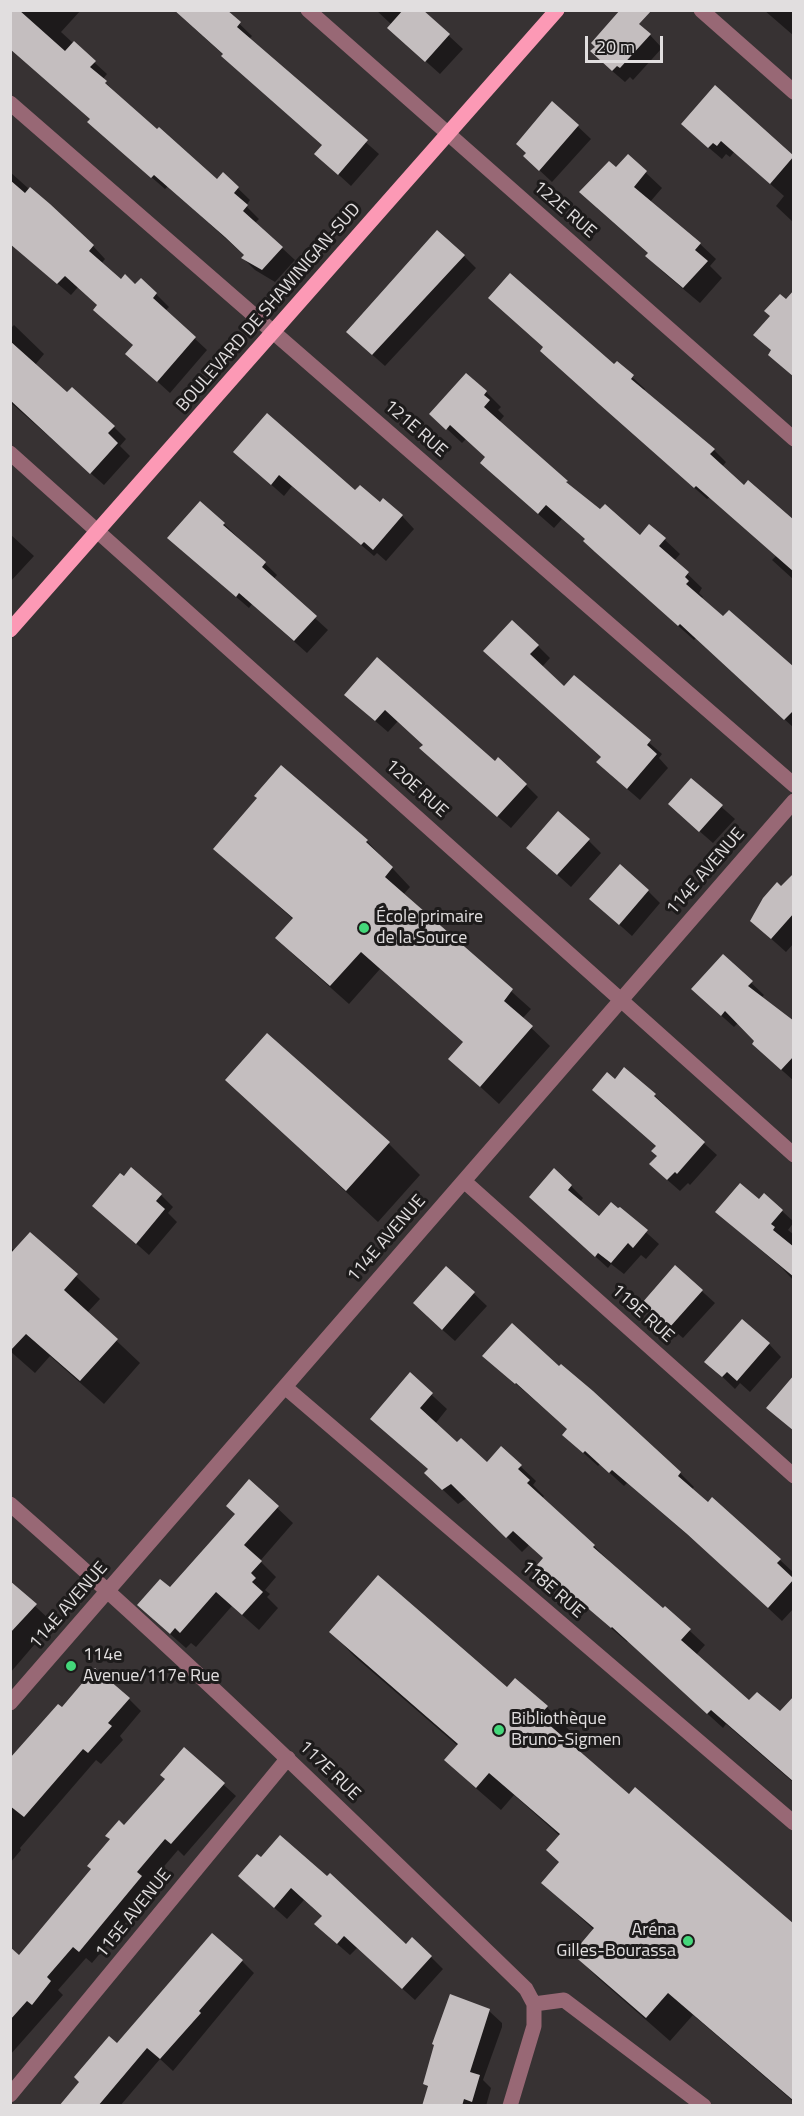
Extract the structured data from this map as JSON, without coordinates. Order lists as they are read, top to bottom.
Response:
{
  "streets": {
    "main road": ["BOULEVARD DE SHAWINIGAN-SUD"],
    "street": [
      "122E RUE",
      "121E RUE",
      "120E RUE",
      "114E AVENUE",
      "119E RUE",
      "118E RUE",
      "117E RUE",
      "115E AVENUE"
    ]
  },
  "crossings": [
    ["122E RUE", "BOULEVARD DE SHAWINIGAN-SUD"],
    ["BOULEVARD DE SHAWINIGAN-SUD", "121E RUE"],
    ["BOULEVARD DE SHAWINIGAN-SUD", "120E RUE"],
    ["120E RUE", "114E AVENUE"],
    ["114E AVENUE", "119E RUE"],
    ["114E AVENUE", "118E RUE"],
    ["114E AVENUE", "117E RUE"],
    ["117E RUE", "115E AVENUE"]
  ],
  "places": [
    "École primaire de la Source",
    "114e Avenue/117e Rue",
    "Bibliothèque Bruno-Sigmen",
    "Aréna Gilles-Bourassa"
  ],
  "scale_bar": "20 m"
}
